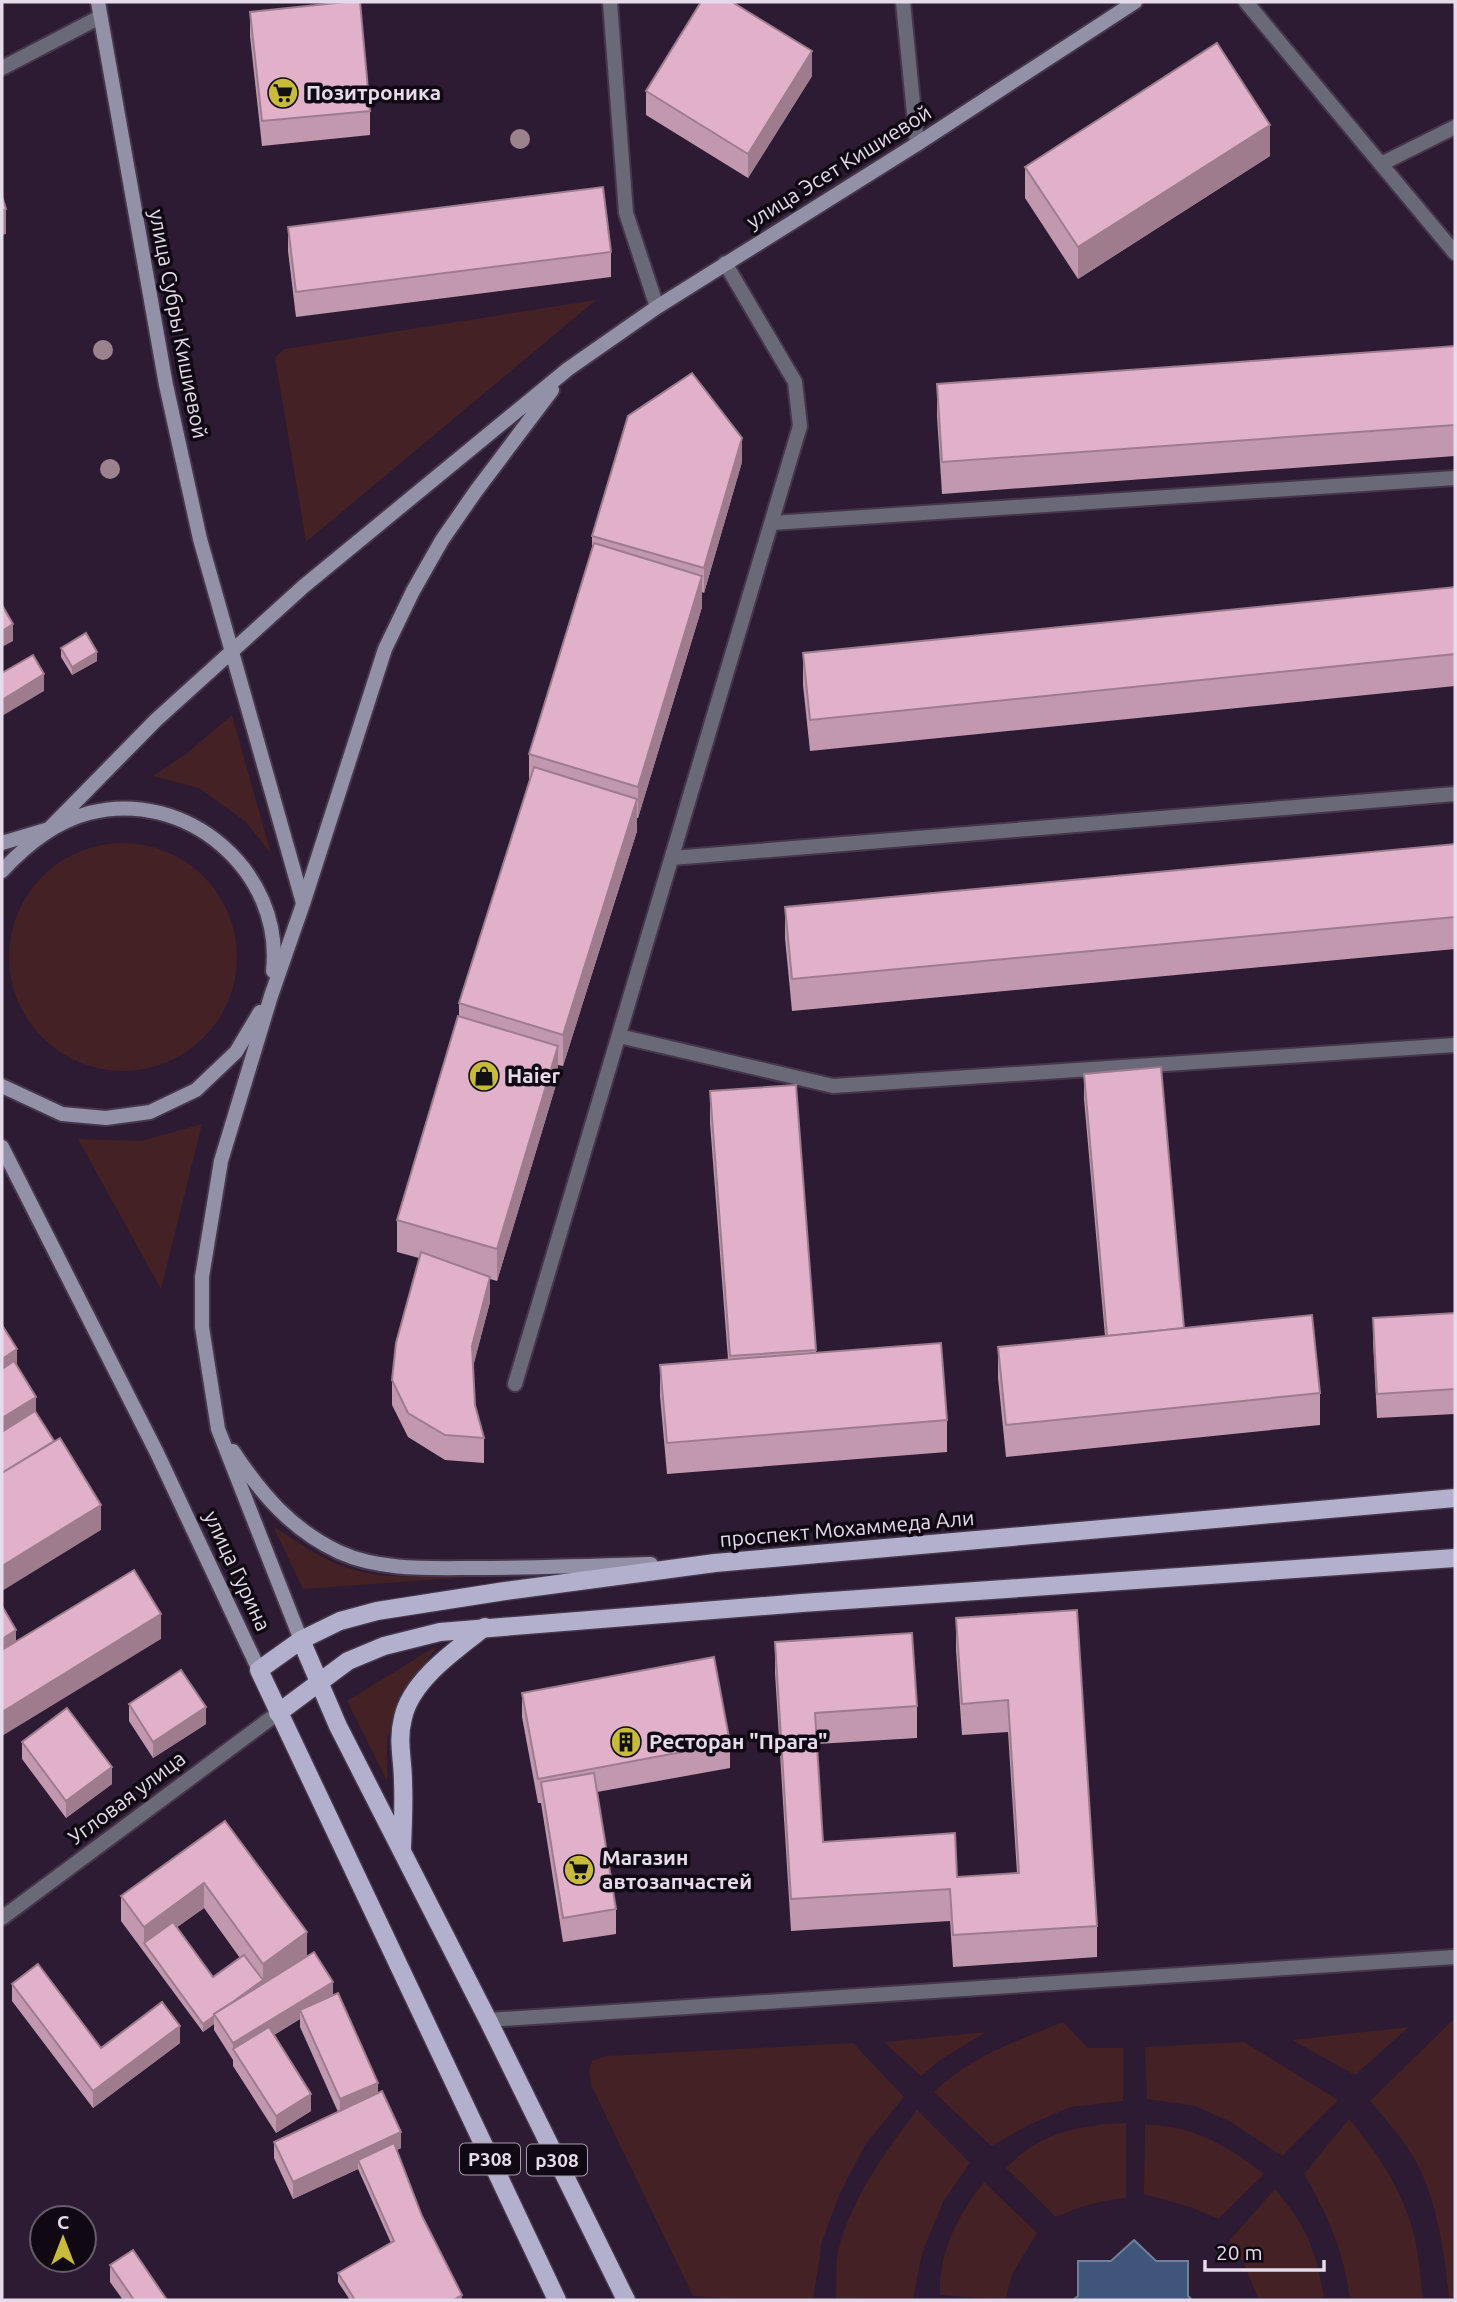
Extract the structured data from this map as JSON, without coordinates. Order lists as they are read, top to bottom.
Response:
{
  "streets": {
    "main road": [
      "улица Эсет Кишиевой",
      "улица Субры Кишиевой",
      "проспект Мохаммеда Али",
      "улица Гурина",
      "P308",
      "p308"
    ],
    "street": ["Угловая улица"]
  },
  "crossings": [
    ["проспект Мохаммеда Али", "улица Гурина"],
    ["улица Гурина", "Угловая улица"]
  ],
  "places": {
    "supermarket": ["Позитроника", "Магазин автозапчастей"],
    "shop": ["Haier"],
    "building": ["Ресторан \"Прага\""]
  },
  "scale_bar": "20 m",
  "north": "top"
}
